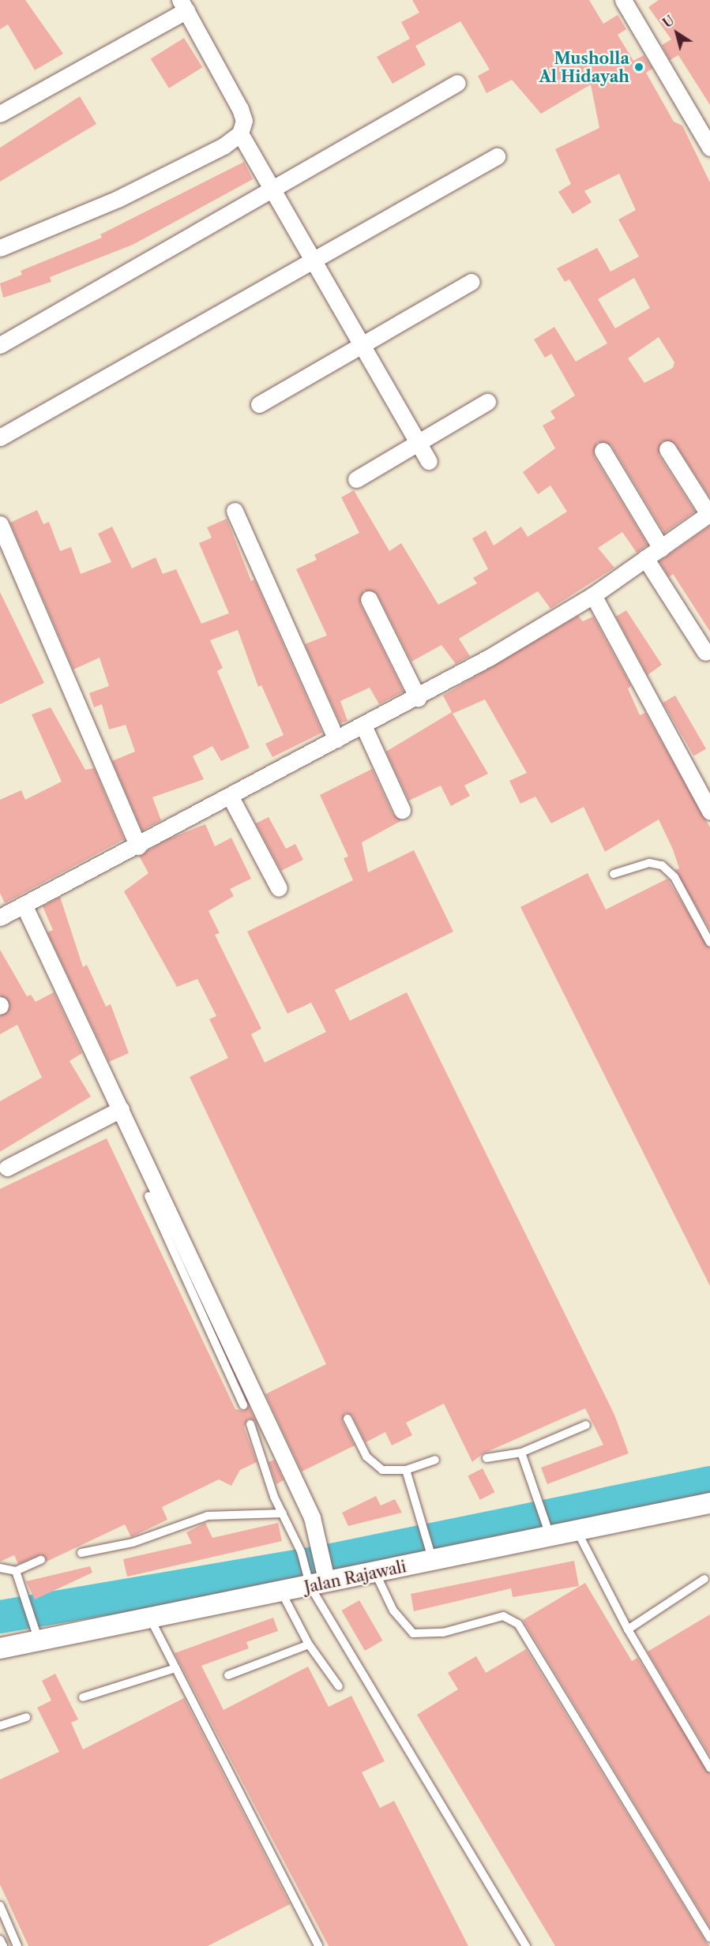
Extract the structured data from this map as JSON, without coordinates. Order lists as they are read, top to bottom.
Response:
{
  "streets": {
    "street": ["Jalan Rajawali"]
  },
  "places": ["Musholla Al Hidayah"],
  "north": "top left"
}
